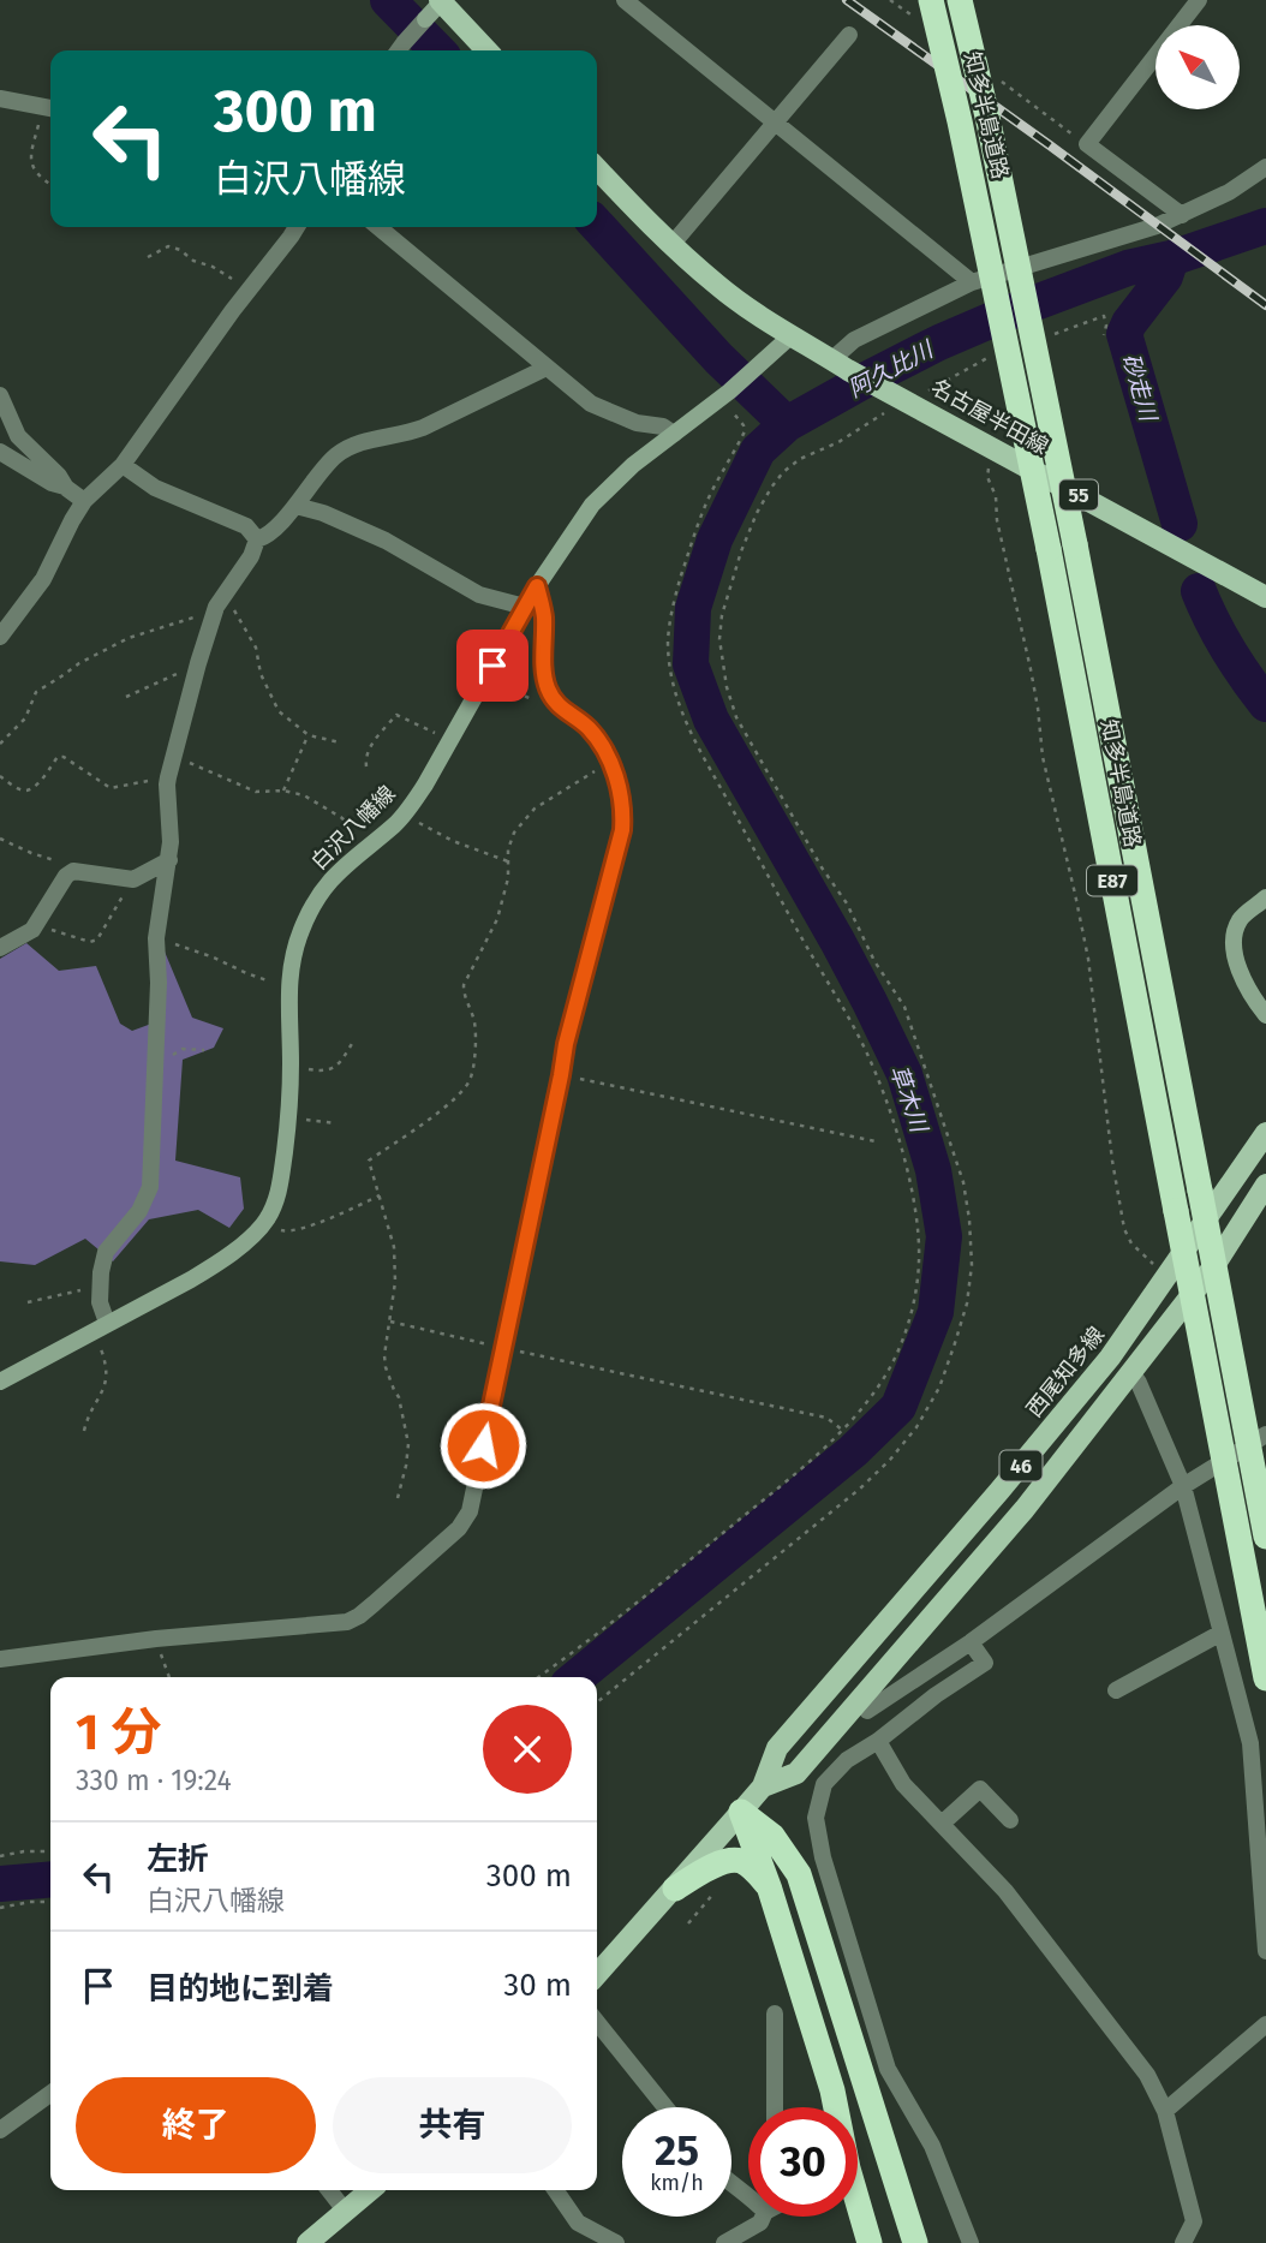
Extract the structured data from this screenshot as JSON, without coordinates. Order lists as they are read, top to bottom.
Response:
{
  "streets": {
    "highway": ["知多半島道路", "E87"],
    "main road": [
      "名古屋半田線",
      "55",
      "白沢八幡線",
      "西尾知多線",
      "46"
    ]
  },
  "crossings": [
    ["名古屋半田線", "白沢八幡線"]
  ],
  "water": ["阿久比川", "砂走川", "草木川"],
  "north": "top left",
  "page": {
    "turn": ["300 m", "白沢八幡線"],
    "heading": ["1 分", "330 m · 19:24"],
    "list": [
      {
        "name": "左折",
        "note": "白沢八幡線",
        "value": "300 m"
      },
      {
        "name": "目的地に到着",
        "value": "30 m"
      }
    ],
    "buttons": ["終了", "共有"],
    "speed": "25 km/h",
    "limit": "30"
  }
}
